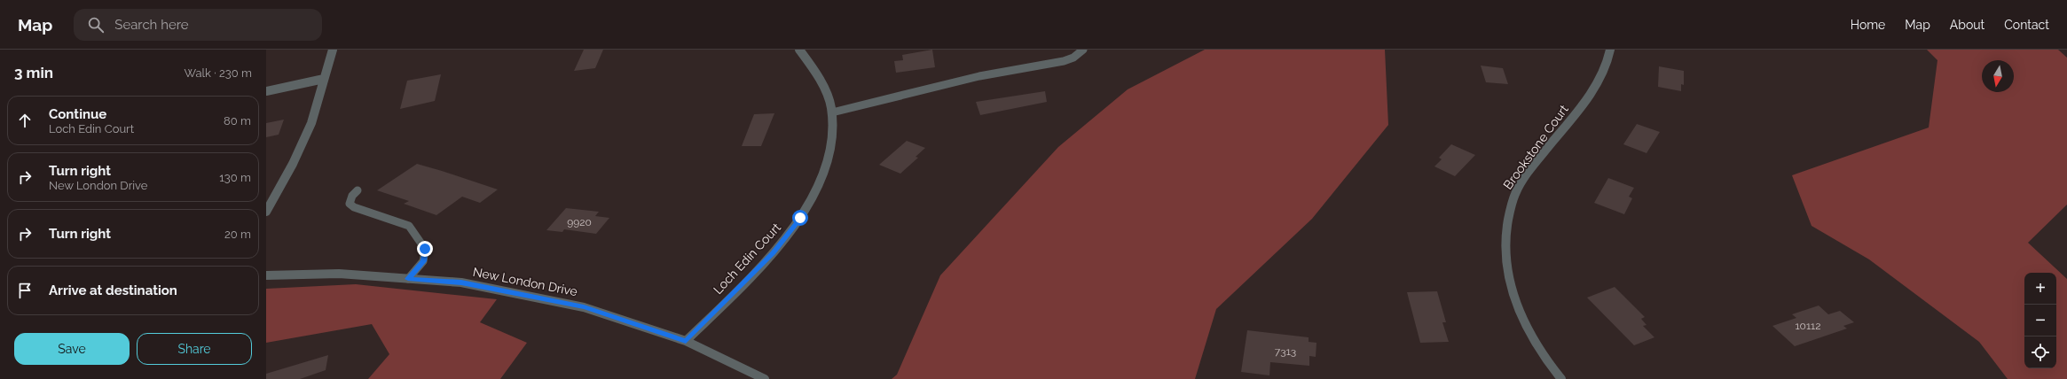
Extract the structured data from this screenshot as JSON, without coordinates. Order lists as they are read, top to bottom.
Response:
{
  "streets": {
    "street": ["Brookstone Court", "Loch Edin Court", "New London Drive"]
  },
  "crossings": [
    ["Loch Edin Court", "New London Drive"]
  ],
  "house_numbers": ["9920", "10112", "7313"],
  "north": "bottom",
  "page": {
    "header": "Map",
    "search": "Search here",
    "nav": [
      "Home",
      "Map",
      "About",
      "Contact"
    ],
    "heading": ["3 min", "Walk · 230 m"],
    "list": [
      ["Continue", "Loch Edin Court", "80 m"],
      ["Turn right", "New London Drive", "130 m"],
      ["Turn right", "20 m"],
      "Arrive at destination"
    ],
    "map_buttons": ["+", "−"],
    "buttons": ["Save", "Share"]
  }
}
